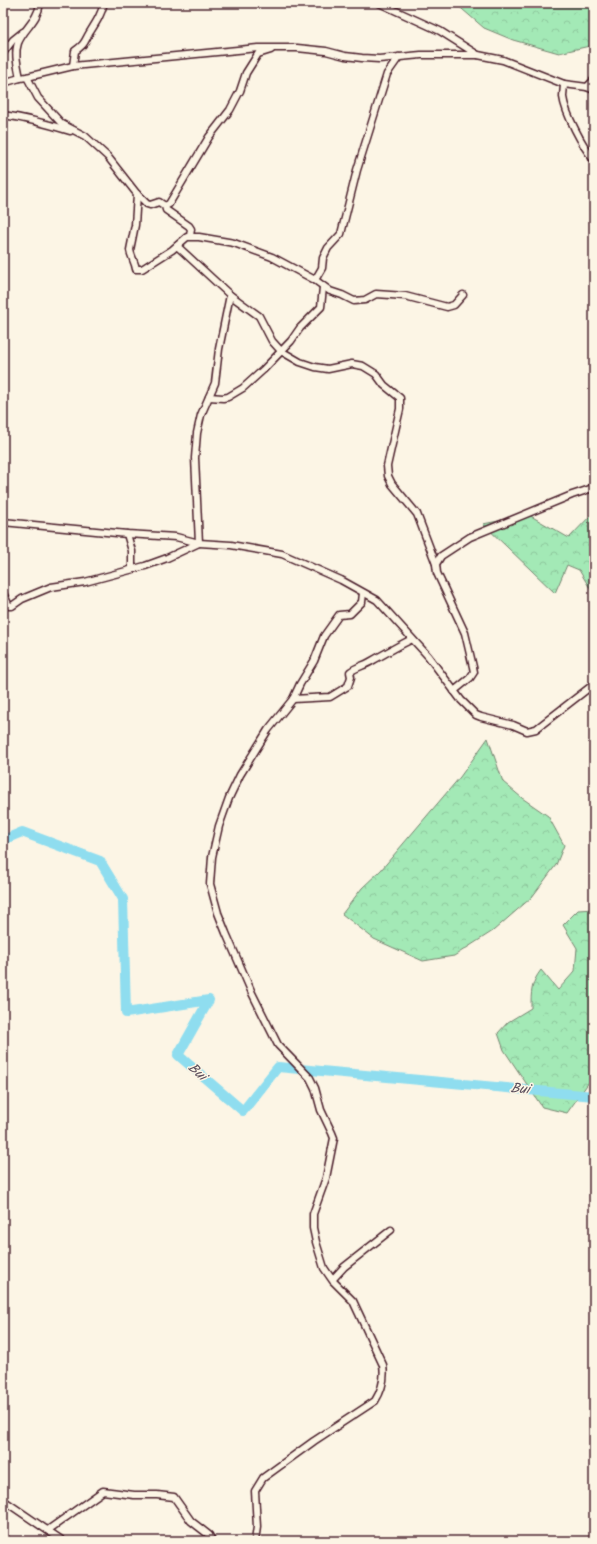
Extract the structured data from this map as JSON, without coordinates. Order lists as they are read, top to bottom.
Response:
{
  "water": ["Bui"]
}
